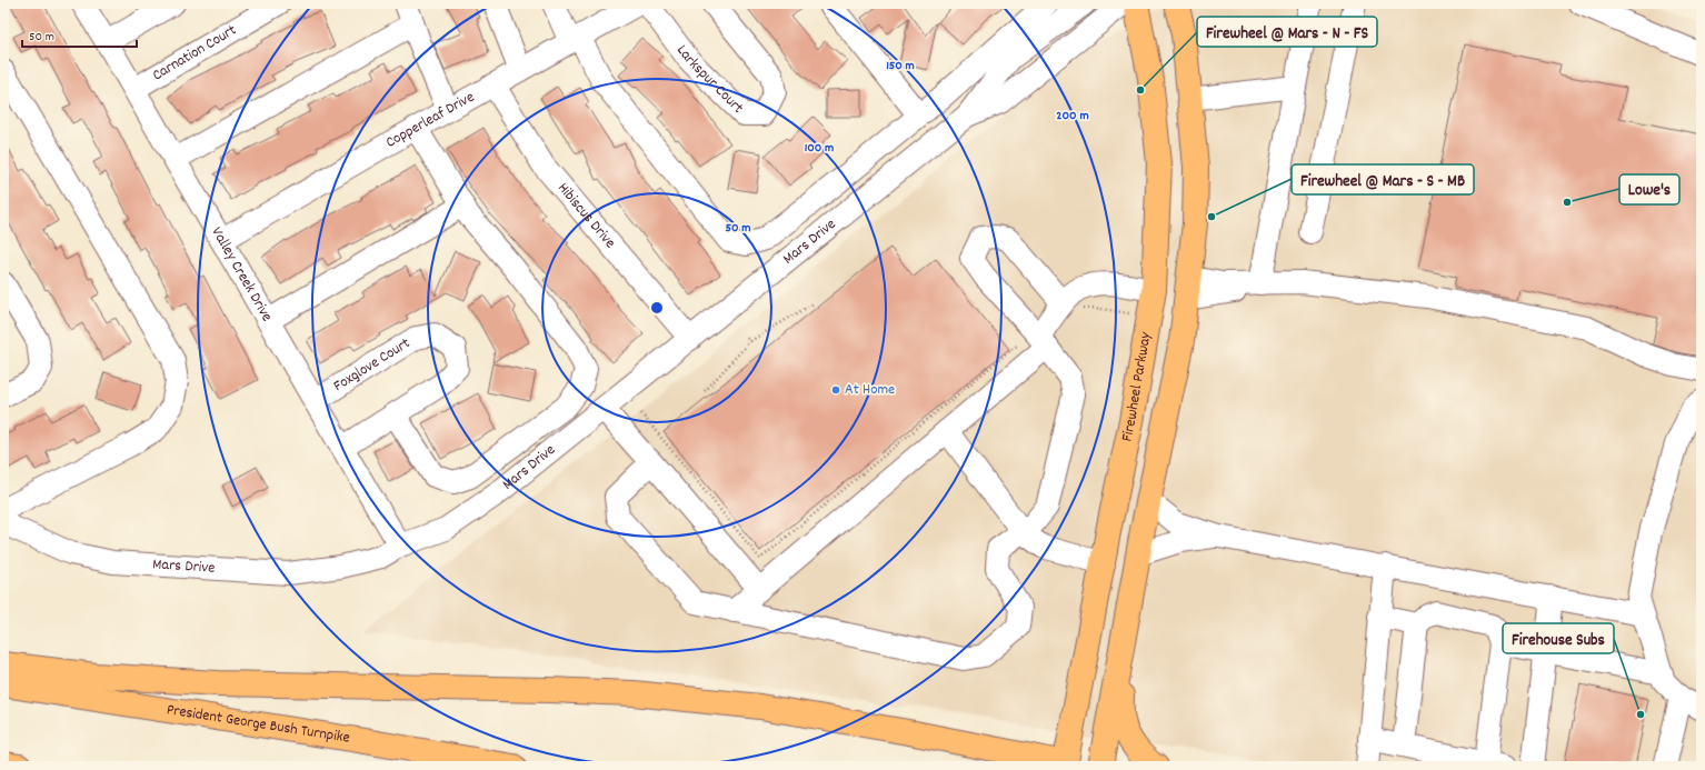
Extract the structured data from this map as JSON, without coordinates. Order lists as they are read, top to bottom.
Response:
{
  "streets": {
    "main road": ["Firewheel Parkway", "President George Bush Turnpike"],
    "street": [
      "Carnation Court",
      "Larkspur Court",
      "Copperleaf Drive",
      "Hibiscus Drive",
      "Mars Drive",
      "Valley Creek Drive",
      "Foxglove Court"
    ]
  },
  "crossings": [
    ["Carnation Court", "Valley Creek Drive"],
    ["Copperleaf Drive", "Hibiscus Drive"],
    ["Copperleaf Drive", "Valley Creek Drive"],
    ["Hibiscus Drive", "Mars Drive"],
    ["Mars Drive", "Valley Creek Drive"],
    ["Valley Creek Drive", "Foxglove Court"]
  ],
  "places": [
    "Firewheel @ Mars - N - FS",
    "Lowe's",
    "Firewheel @ Mars - S - MB",
    "At Home",
    "Firehouse Subs"
  ],
  "scale_bar": "50 m",
  "rings": [
    "150 m",
    "200 m",
    "100 m",
    "50 m"
  ]
}
